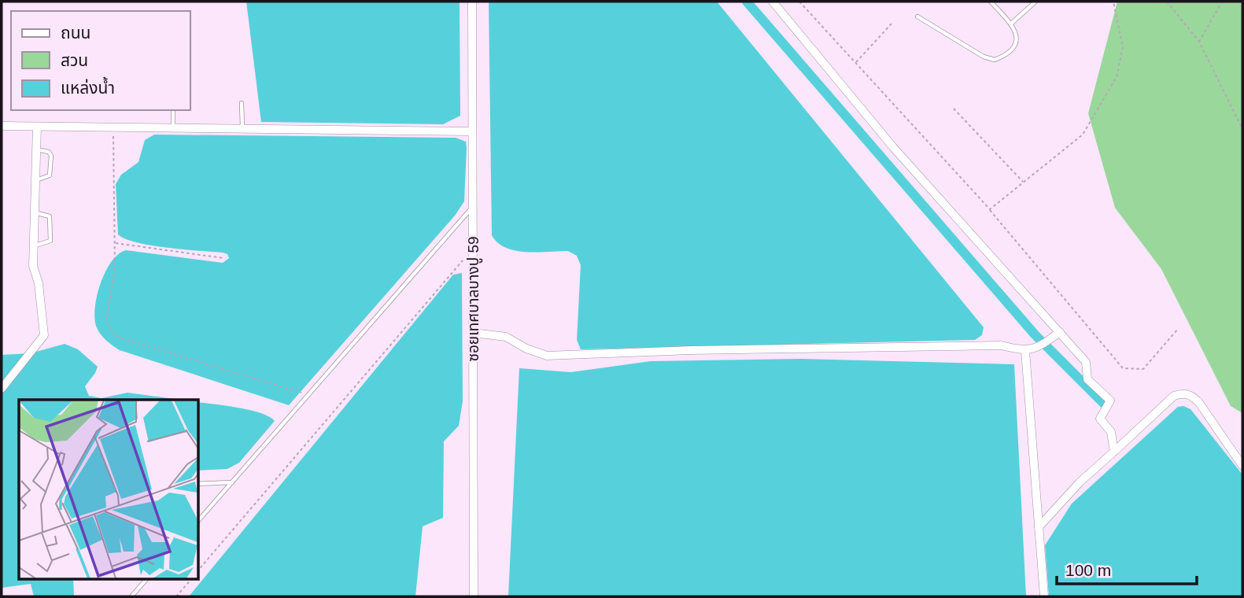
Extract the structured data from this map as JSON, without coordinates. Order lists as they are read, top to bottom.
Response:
{
  "streets": {
    "street": ["ซอยเทศบาลบางปู 59"]
  },
  "legend": ["ถนน", "สวน", "แหล่งน้ำ"],
  "scale_bar": "100 m"
}
